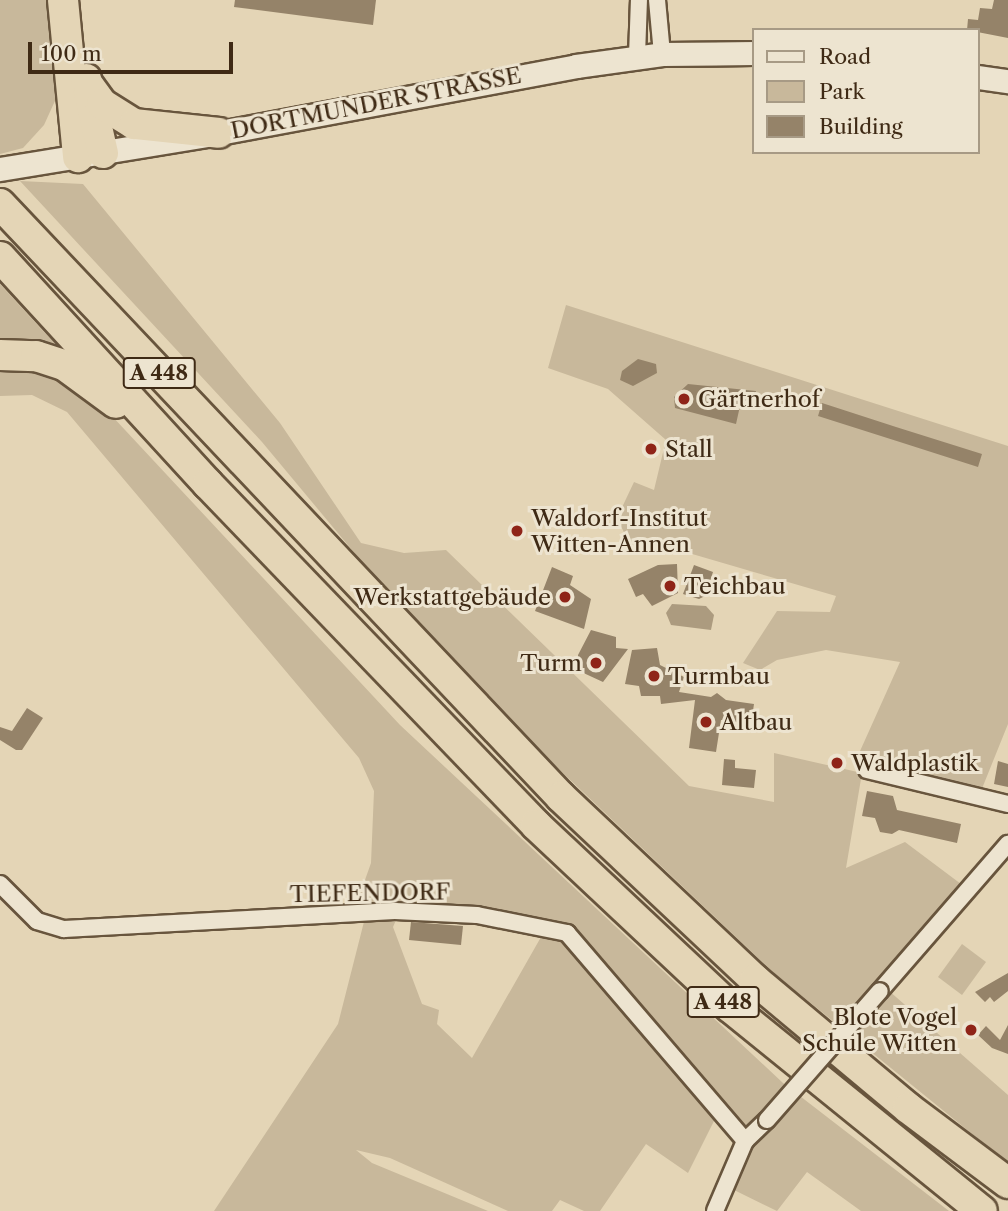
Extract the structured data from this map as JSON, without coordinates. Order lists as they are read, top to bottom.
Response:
{
  "streets": {
    "highway": ["A 448"],
    "main road": ["DORTMUNDER STRASSE"],
    "street": ["TIEFENDORF"]
  },
  "crossings": [
    ["DORTMUNDER STRASSE", "A 448"]
  ],
  "places": [
    "Gärtnerhof",
    "Stall",
    "Waldorf-Institut Witten-Annen",
    "Teichbau",
    "Werkstattgebäude",
    "Turm",
    "Turmbau",
    "Altbau",
    "Waldplastik",
    "Blote Vogel Schule Witten"
  ],
  "legend": ["Road", "Park", "Building"],
  "scale_bar": "100 m"
}
